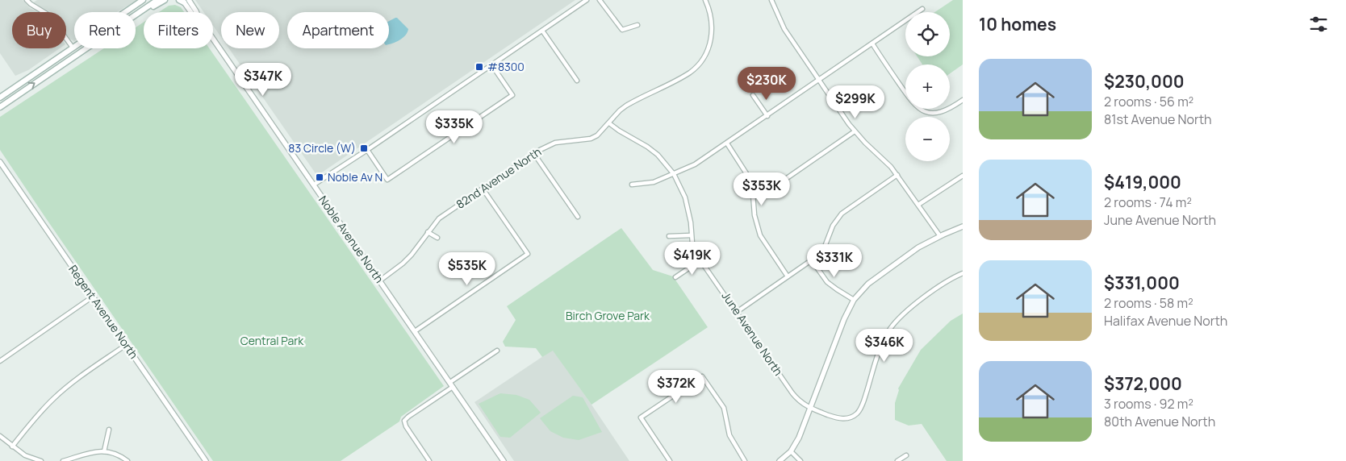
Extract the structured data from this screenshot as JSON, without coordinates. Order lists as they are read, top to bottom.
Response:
{
  "streets": {
    "street": [
      "82nd Avenue North",
      "Noble Avenue North",
      "Regent Avenue North",
      "June Avenue North"
    ]
  },
  "crossings": [
    ["82nd Avenue North", "Noble Avenue North"],
    ["82nd Avenue North", "June Avenue North"]
  ],
  "parks": ["Birch Grove Park", "Central Park"],
  "places": {
    "transit": ["#8300", "83 Circle (W)", "Noble Av N"]
  },
  "page": {
    "heading": "10 homes",
    "map_buttons": ["+", "−"],
    "chip": [
      "Buy",
      "Rent",
      "Filters",
      "New",
      "Apartment"
    ],
    "list": [
      {
        "name": "$230,000",
        "note": "2 rooms · 56 m² · 81st Avenue North"
      },
      {
        "name": "$419,000",
        "note": "2 rooms · 74 m² · June Avenue North"
      },
      {
        "name": "$331,000",
        "note": "2 rooms · 58 m² · Halifax Avenue North"
      },
      {
        "name": "$372,000",
        "note": "3 rooms · 92 m² · 80th Avenue North"
      }
    ],
    "price": [
      "$347K",
      "$230K",
      "$299K",
      "$335K",
      "$353K",
      "$419K",
      "$331K",
      "$535K",
      "$346K",
      "$372K"
    ]
  }
}
